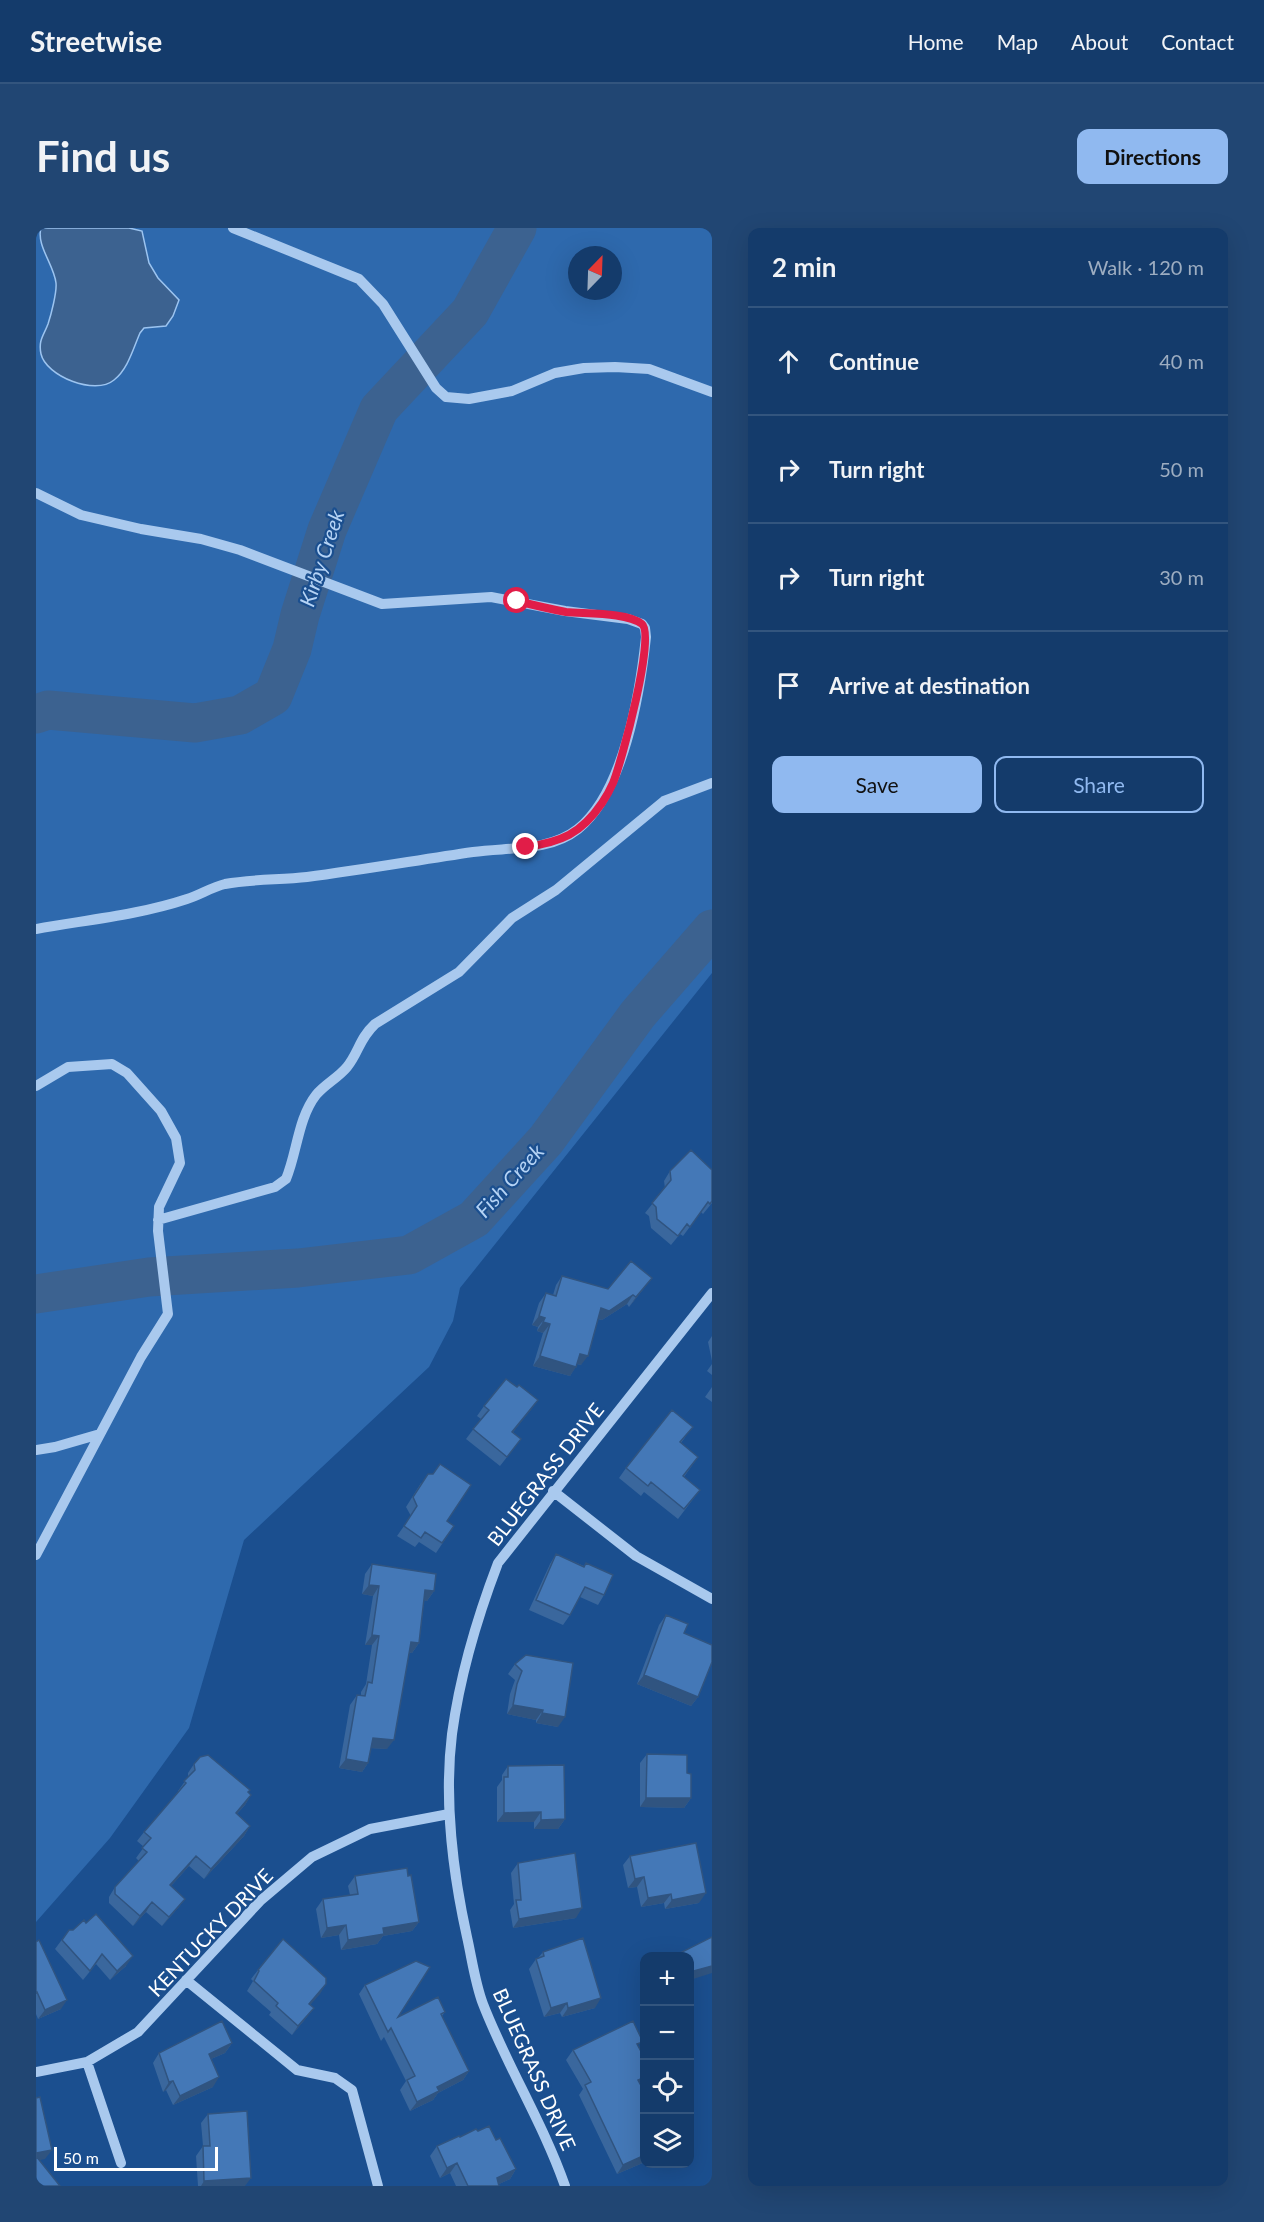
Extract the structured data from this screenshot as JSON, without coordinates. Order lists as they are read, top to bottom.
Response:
{
  "streets": {
    "street": ["BLUEGRASS DRIVE", "KENTUCKY DRIVE"]
  },
  "crossings": [
    ["BLUEGRASS DRIVE", "KENTUCKY DRIVE"]
  ],
  "water": ["Kirby Creek", "Fish Creek"],
  "scale_bar": "50 m",
  "north": "top right",
  "page": {
    "header": "Streetwise",
    "nav": [
      "Home",
      "Map",
      "About",
      "Contact"
    ],
    "buttons": [
      "Directions",
      ["Save", "Share"]
    ],
    "title": "Find us",
    "heading": ["2 min", "Walk · 120 m"],
    "list": [
      ["Continue", "40 m"],
      ["Turn right", "50 m"],
      ["Turn right", "30 m"],
      "Arrive at destination"
    ],
    "map_buttons": ["+", "−"],
    "scale": "50 m"
  }
}
